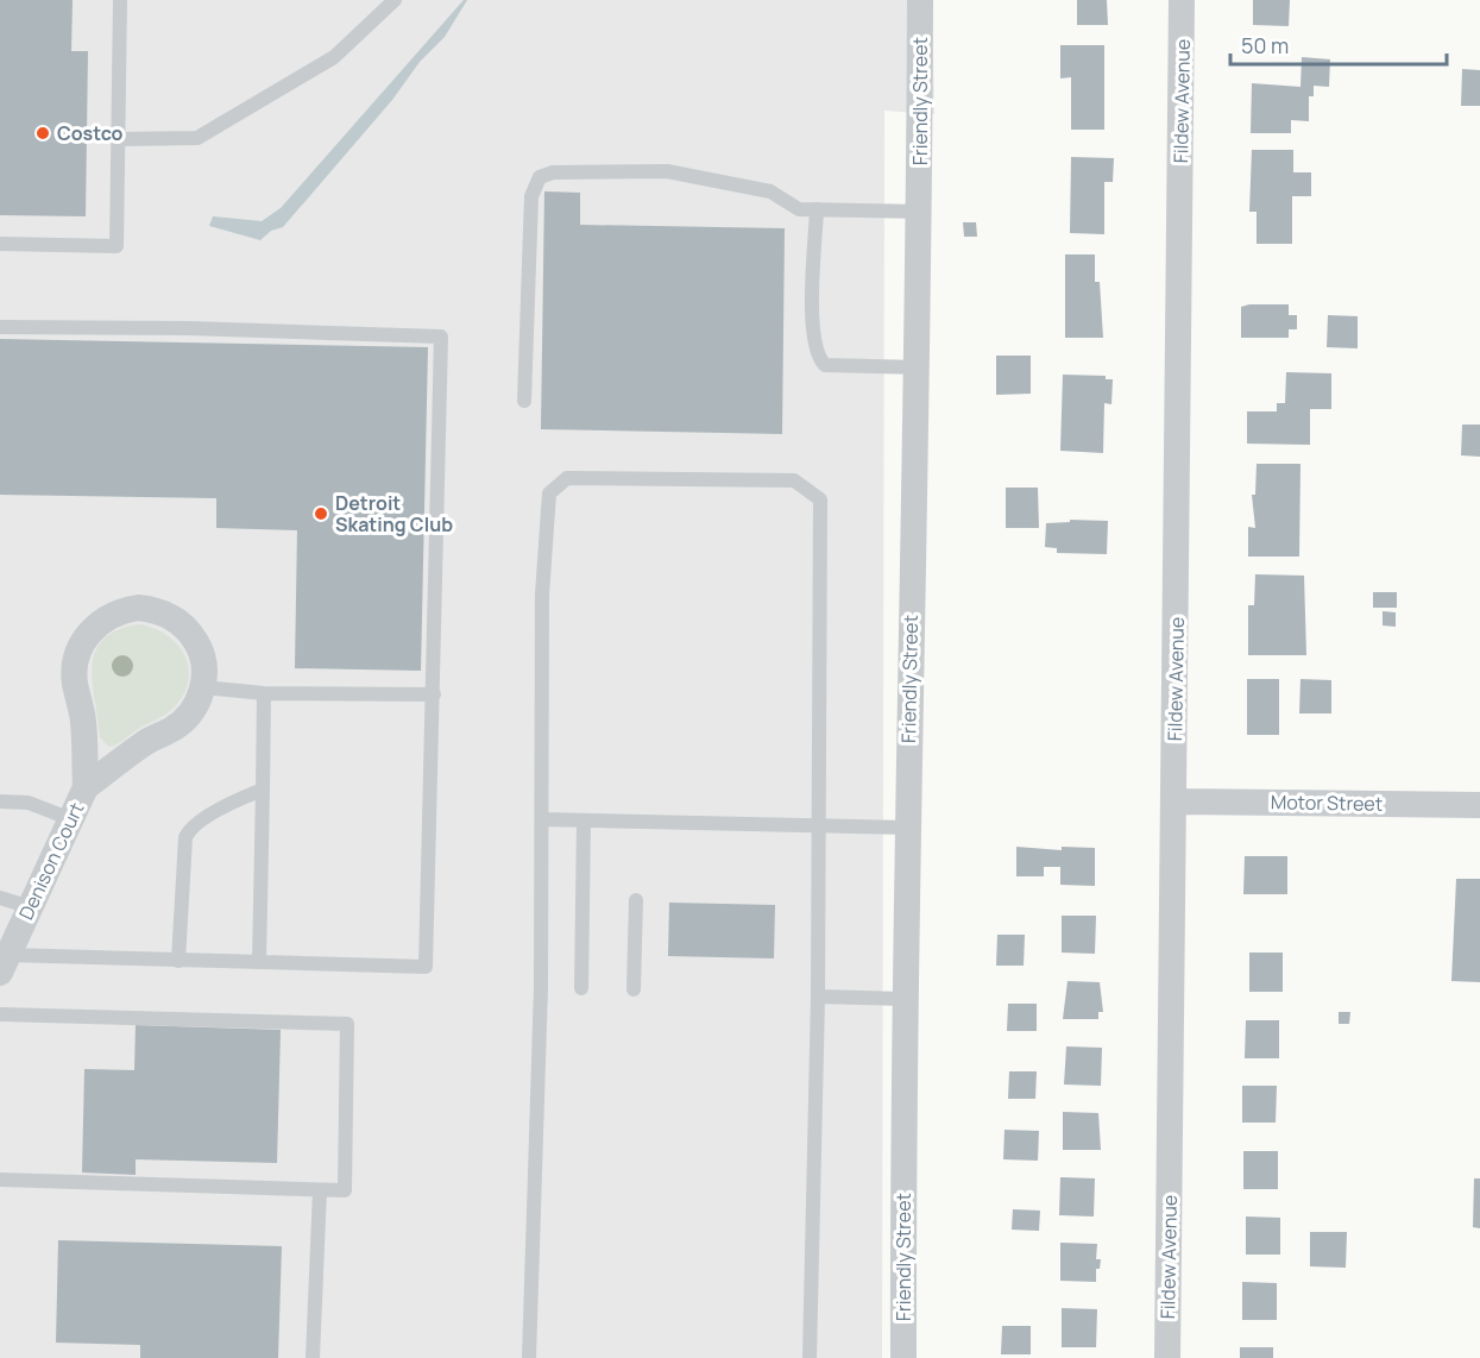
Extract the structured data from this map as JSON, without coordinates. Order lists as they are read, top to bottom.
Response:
{
  "streets": {
    "street": [
      "Friendly Street",
      "Fildew Avenue",
      "Motor Street",
      "Denison Court"
    ]
  },
  "crossings": [
    ["Fildew Avenue", "Motor Street"]
  ],
  "places": ["Costco", "Detroit Skating Club"],
  "scale_bar": "50 m"
}
